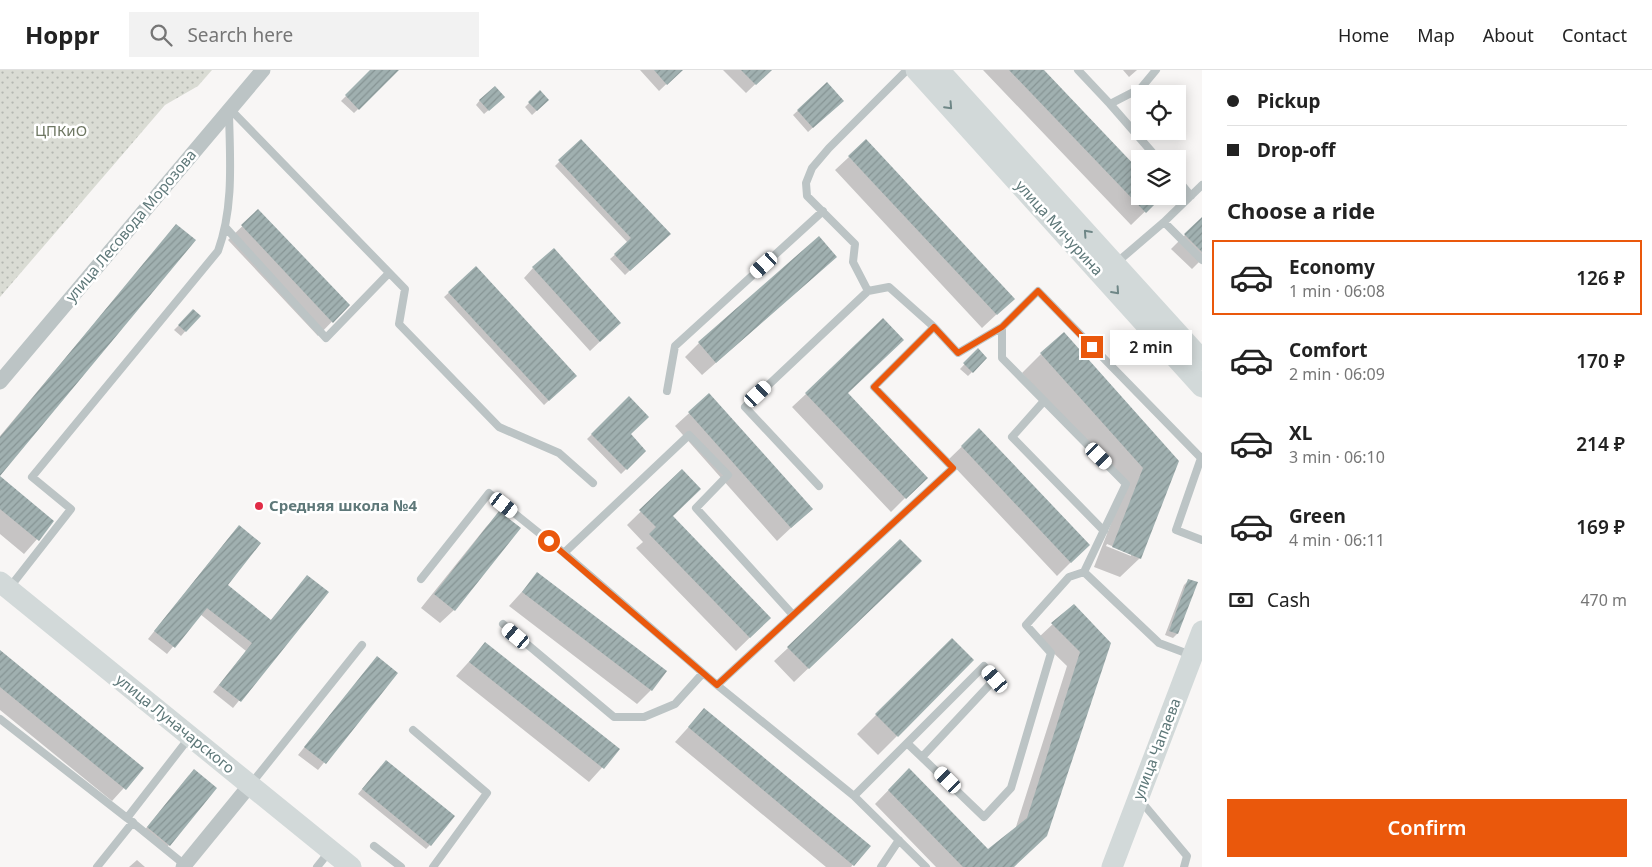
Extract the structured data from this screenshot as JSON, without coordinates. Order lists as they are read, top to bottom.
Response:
{
  "streets": {
    "street": [
      "улица Лесовода Морозова",
      "улица Мичурина",
      "улица Луначарского",
      "улица Чапаева"
    ]
  },
  "parks": ["ЦПКиО"],
  "places": ["Средняя школа №4"],
  "page": {
    "header": "Hoppr",
    "search": "Search here",
    "nav": [
      "Home",
      "Map",
      "About",
      "Contact"
    ],
    "banner": ["Pickup", "Drop-off"],
    "heading": "Choose a ride",
    "list": [
      {
        "name": "Economy",
        "note": "1 min · 06:08",
        "value": "126 ₽"
      },
      {
        "name": "Comfort",
        "note": "2 min · 06:09",
        "value": "170 ₽"
      },
      {
        "name": "XL",
        "note": "3 min · 06:10",
        "value": "214 ₽"
      },
      {
        "name": "Green",
        "note": "4 min · 06:11",
        "value": "169 ₽"
      }
    ],
    "bubble": "2 min",
    "pay": ["Cash", "470 m"],
    "buttons": "Confirm"
  }
}
